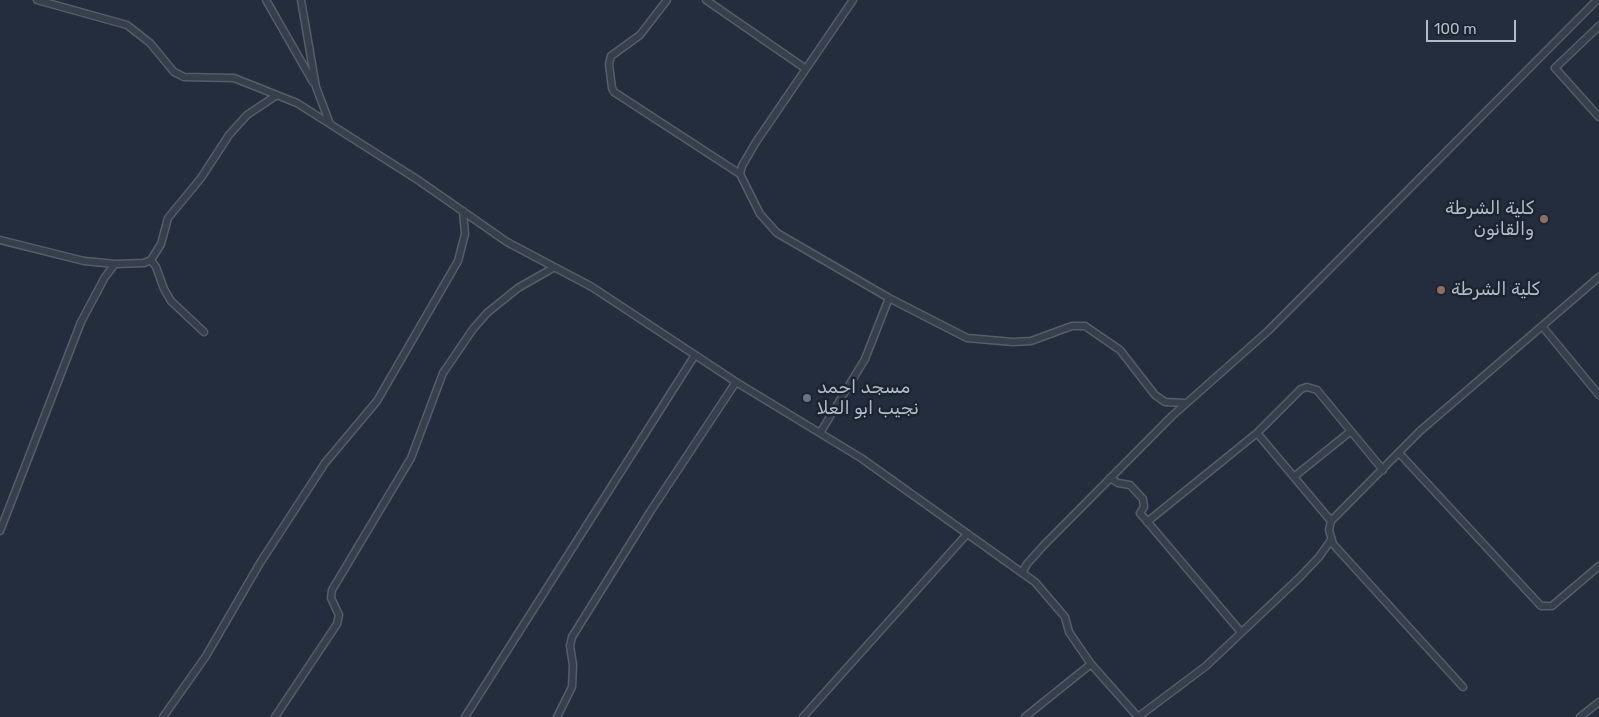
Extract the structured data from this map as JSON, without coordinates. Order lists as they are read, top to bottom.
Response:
{
  "places": ["كلية الشرطة والقانون", "كلية الشرطة", "مسجد احمد نجيب ابو العلا"],
  "scale_bar": "100 m"
}
